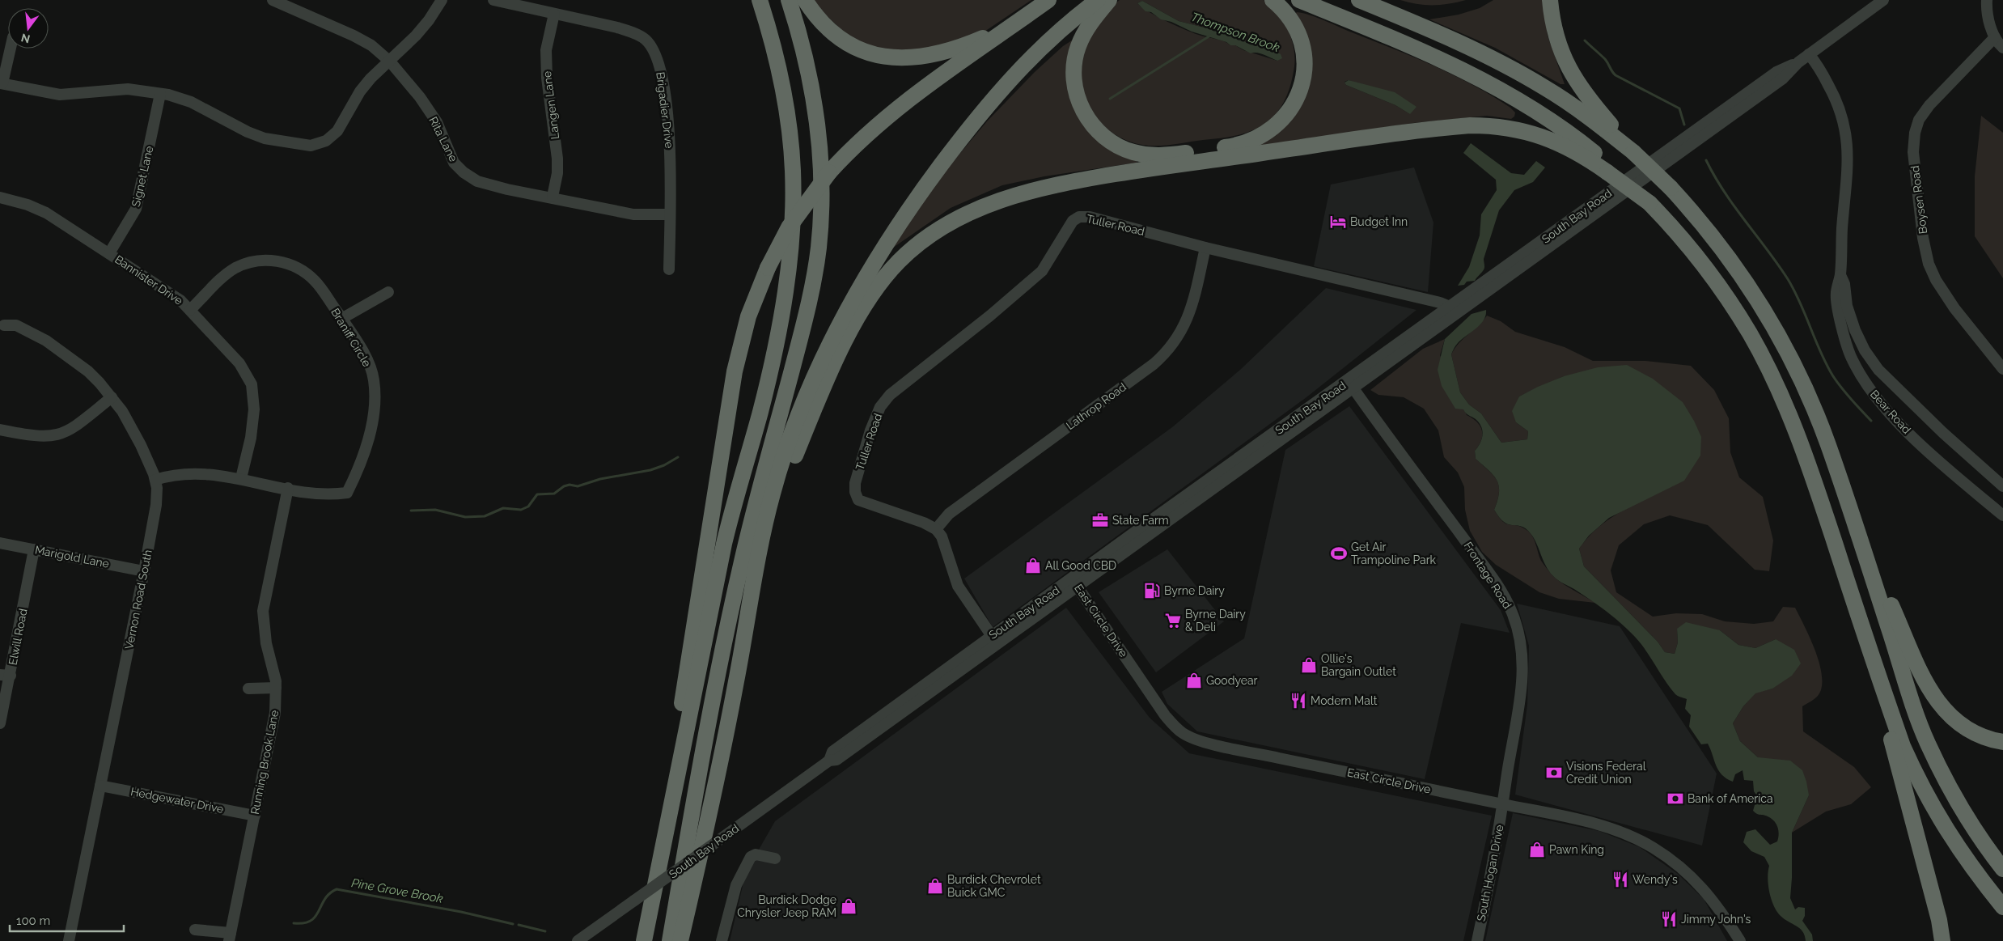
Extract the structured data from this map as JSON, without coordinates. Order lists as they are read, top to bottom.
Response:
{
  "streets": {
    "street": [
      "Langen Lane",
      "Brigadier Drive",
      "Rita Lane",
      "Signet Lane",
      "Boysen Road",
      "South Bay Road",
      "Tuller Road",
      "Bannister Drive",
      "Braniff Circle",
      "Lathrop Road",
      "Bear Road",
      "Marigold Lane",
      "Frontage Road",
      "Vernon Road South",
      "East Circle Drive",
      "Elwill Road",
      "Running Brook Lane",
      "Hedgewater Drive",
      "South Hogan Drive"
    ]
  },
  "crossings": [
    ["Langen Lane", "Brigadier Drive"],
    ["Langen Lane", "Rita Lane"],
    ["Brigadier Drive", "Rita Lane"],
    ["Signet Lane", "Bannister Drive"],
    ["South Bay Road", "Tuller Road"],
    ["South Bay Road", "Bear Road"],
    ["South Bay Road", "Frontage Road"],
    ["South Bay Road", "East Circle Drive"],
    ["Tuller Road", "Lathrop Road"],
    ["Bannister Drive", "Braniff Circle"],
    ["Braniff Circle", "Vernon Road South"],
    ["Braniff Circle", "Running Brook Lane"],
    ["Marigold Lane", "Vernon Road South"],
    ["Marigold Lane", "Elwill Road"],
    ["Frontage Road", "East Circle Drive"],
    ["Frontage Road", "South Hogan Drive"],
    ["Vernon Road South", "Hedgewater Drive"],
    ["East Circle Drive", "South Hogan Drive"],
    ["Running Brook Lane", "Hedgewater Drive"]
  ],
  "water": ["Thompson Brook", "Pine Grove Brook"],
  "places": {
    "hotel": ["Budget Inn"],
    "office": ["State Farm"],
    "sports": ["Get Air Trampoline Park"],
    "shop": [
      "All Good CBD",
      "Ollie's Bargain Outlet",
      "Goodyear",
      "Pawn King",
      "Burdick Chevrolet Buick GMC",
      "Burdick Dodge Chrysler Jeep RAM"
    ],
    "fuel station": ["Byrne Dairy"],
    "supermarket": ["Byrne Dairy & Deli"],
    "restaurant": ["Modern Malt", "Wendy's", "Jimmy John's"],
    "bank": ["Visions Federal Credit Union", "Bank of America"]
  },
  "scale_bar": "100 m",
  "north": "bottom"
}
